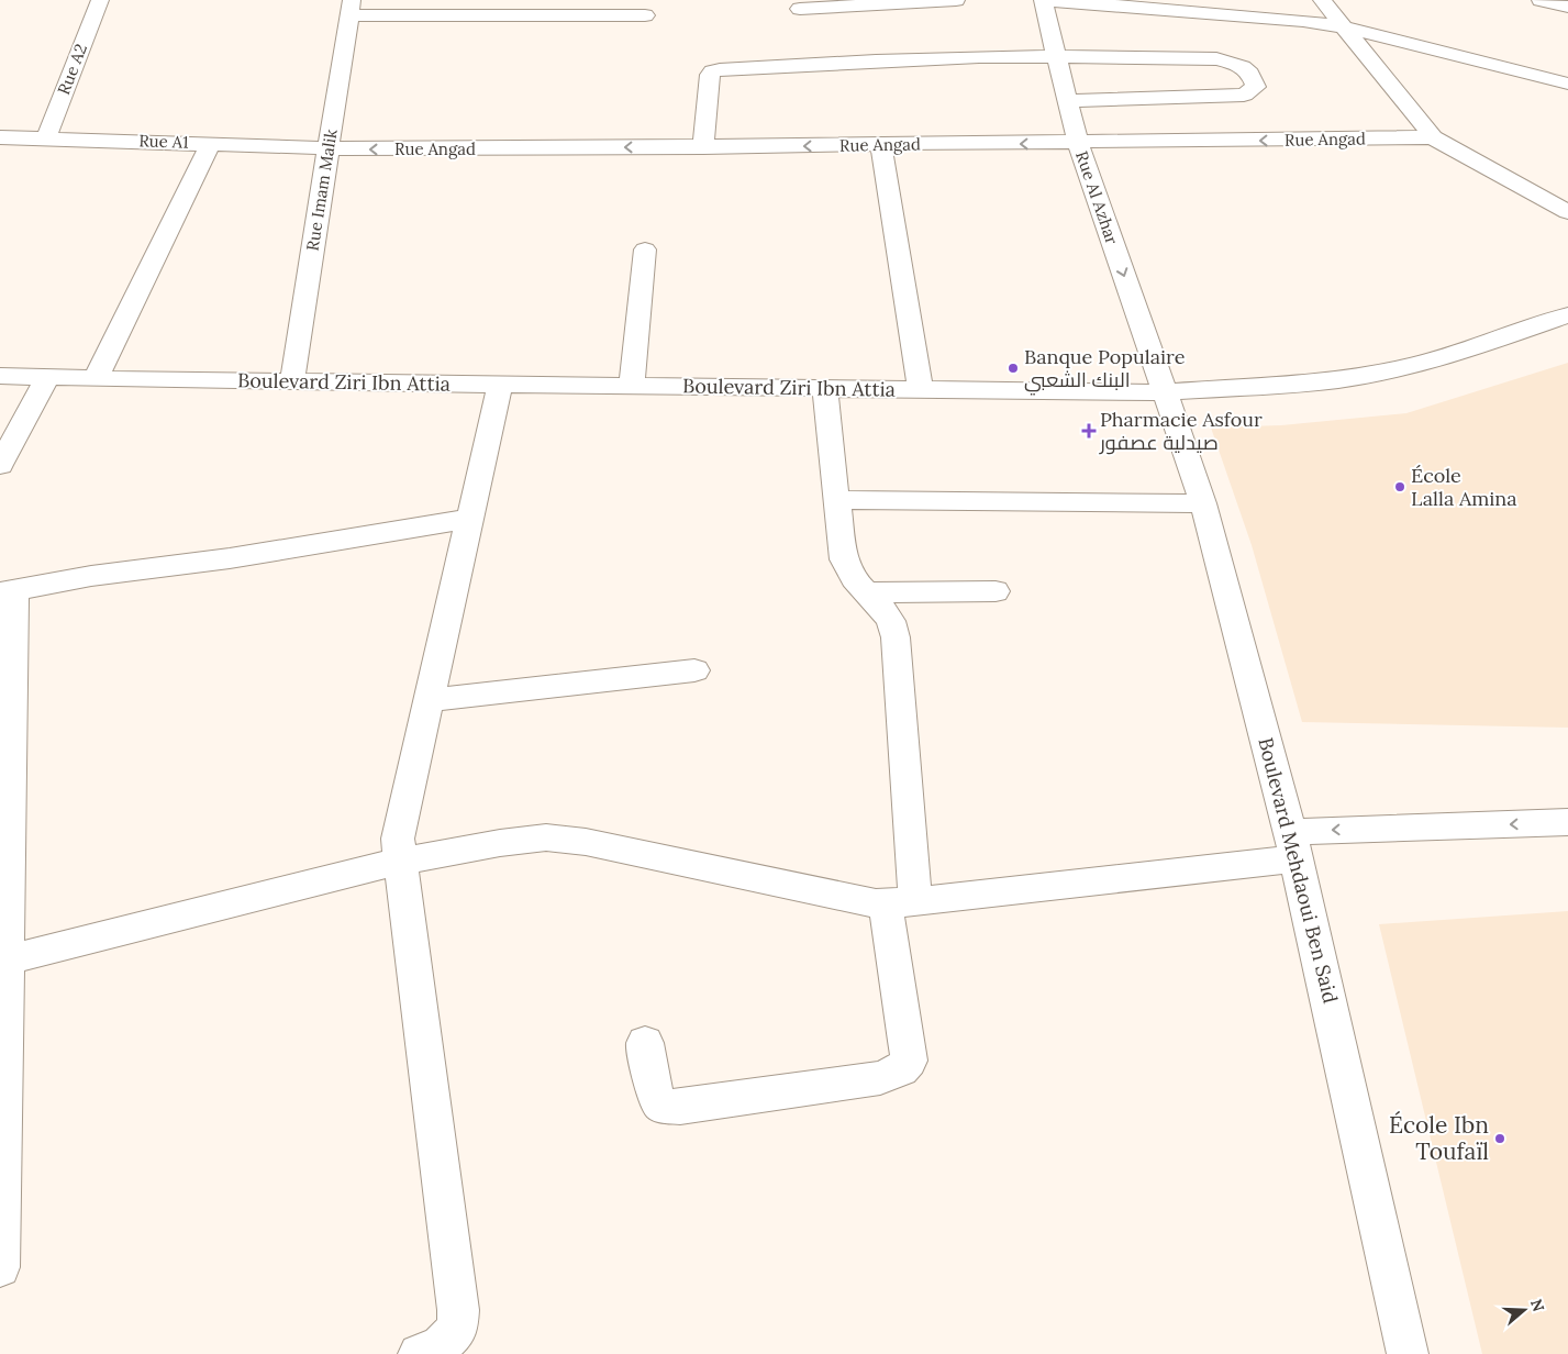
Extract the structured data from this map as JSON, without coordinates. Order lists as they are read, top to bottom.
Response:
{
  "streets": {
    "street": [
      "Rue A2",
      "Rue Angad",
      "Rue A1",
      "Rue Imam Malik",
      "Rue Al Azhar",
      "Boulevard Ziri Ibn Attia",
      "Boulevard Mehdaoui Ben Said"
    ]
  },
  "crossings": [
    ["Rue A2", "Rue A1"],
    ["Rue Angad", "Rue A1"],
    ["Rue Angad", "Rue Imam Malik"],
    ["Rue Angad", "Rue Al Azhar"],
    ["Rue A1", "Rue Imam Malik"],
    ["Rue Imam Malik", "Boulevard Ziri Ibn Attia"],
    ["Rue Al Azhar", "Boulevard Ziri Ibn Attia"],
    ["Rue Al Azhar", "Boulevard Mehdaoui Ben Said"],
    ["Boulevard Ziri Ibn Attia", "Boulevard Mehdaoui Ben Said"]
  ],
  "places": {
    "other": ["Banque Populaire البنك الشعبي", "École Lalla Amina", "École Ibn Toufaïl"],
    "health": ["Pharmacie Asfour صيدلية عصفور"]
  },
  "north": "right"
}
